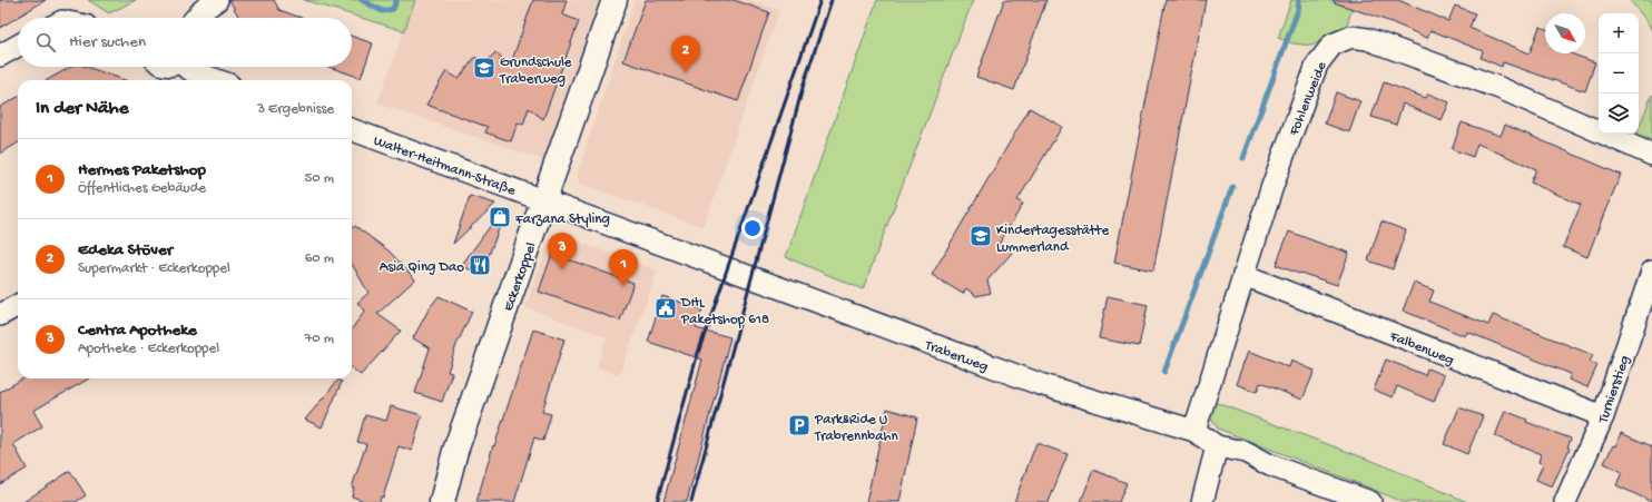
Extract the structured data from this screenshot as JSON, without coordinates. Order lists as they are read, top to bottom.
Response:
{
  "streets": {
    "street": [
      "Fohlenweide",
      "Walter-Heitmann-Straße",
      "Eckerkoppel",
      "Falbenweg",
      "Traberweg",
      "Turnierstieg"
    ]
  },
  "crossings": [
    ["Fohlenweide", "Falbenweg"],
    ["Fohlenweide", "Traberweg"],
    ["Walter-Heitmann-Straße", "Eckerkoppel"],
    ["Walter-Heitmann-Straße", "Traberweg"],
    ["Eckerkoppel", "Traberweg"],
    ["Falbenweg", "Turnierstieg"]
  ],
  "places": {
    "school or university": ["Grundschule Traberweg", "Kindertagesstätte Lummerland"],
    "shop": ["Farzana Styling"],
    "restaurant": ["Asia Qing Dao"],
    "public building": ["DHL Paketshop 618"],
    "parking": ["Park&Ride U Trabrennbahn"]
  },
  "north": "bottom right",
  "page": {
    "map_buttons": ["+", "−"],
    "search": "Hier suchen",
    "pins": ["2", "3", "1"],
    "heading": ["In der Nähe", "3 Ergebnisse"],
    "list": [
      {
        "mark": "1",
        "name": "Hermes Paketshop",
        "note": "Öffentliches Gebäude",
        "value": "50 m"
      },
      {
        "mark": "2",
        "name": "Edeka Stöver",
        "note": "Supermarkt · Eckerkoppel",
        "value": "60 m"
      },
      {
        "mark": "3",
        "name": "Centra Apotheke",
        "note": "Apotheke · Eckerkoppel",
        "value": "70 m"
      }
    ]
  }
}
